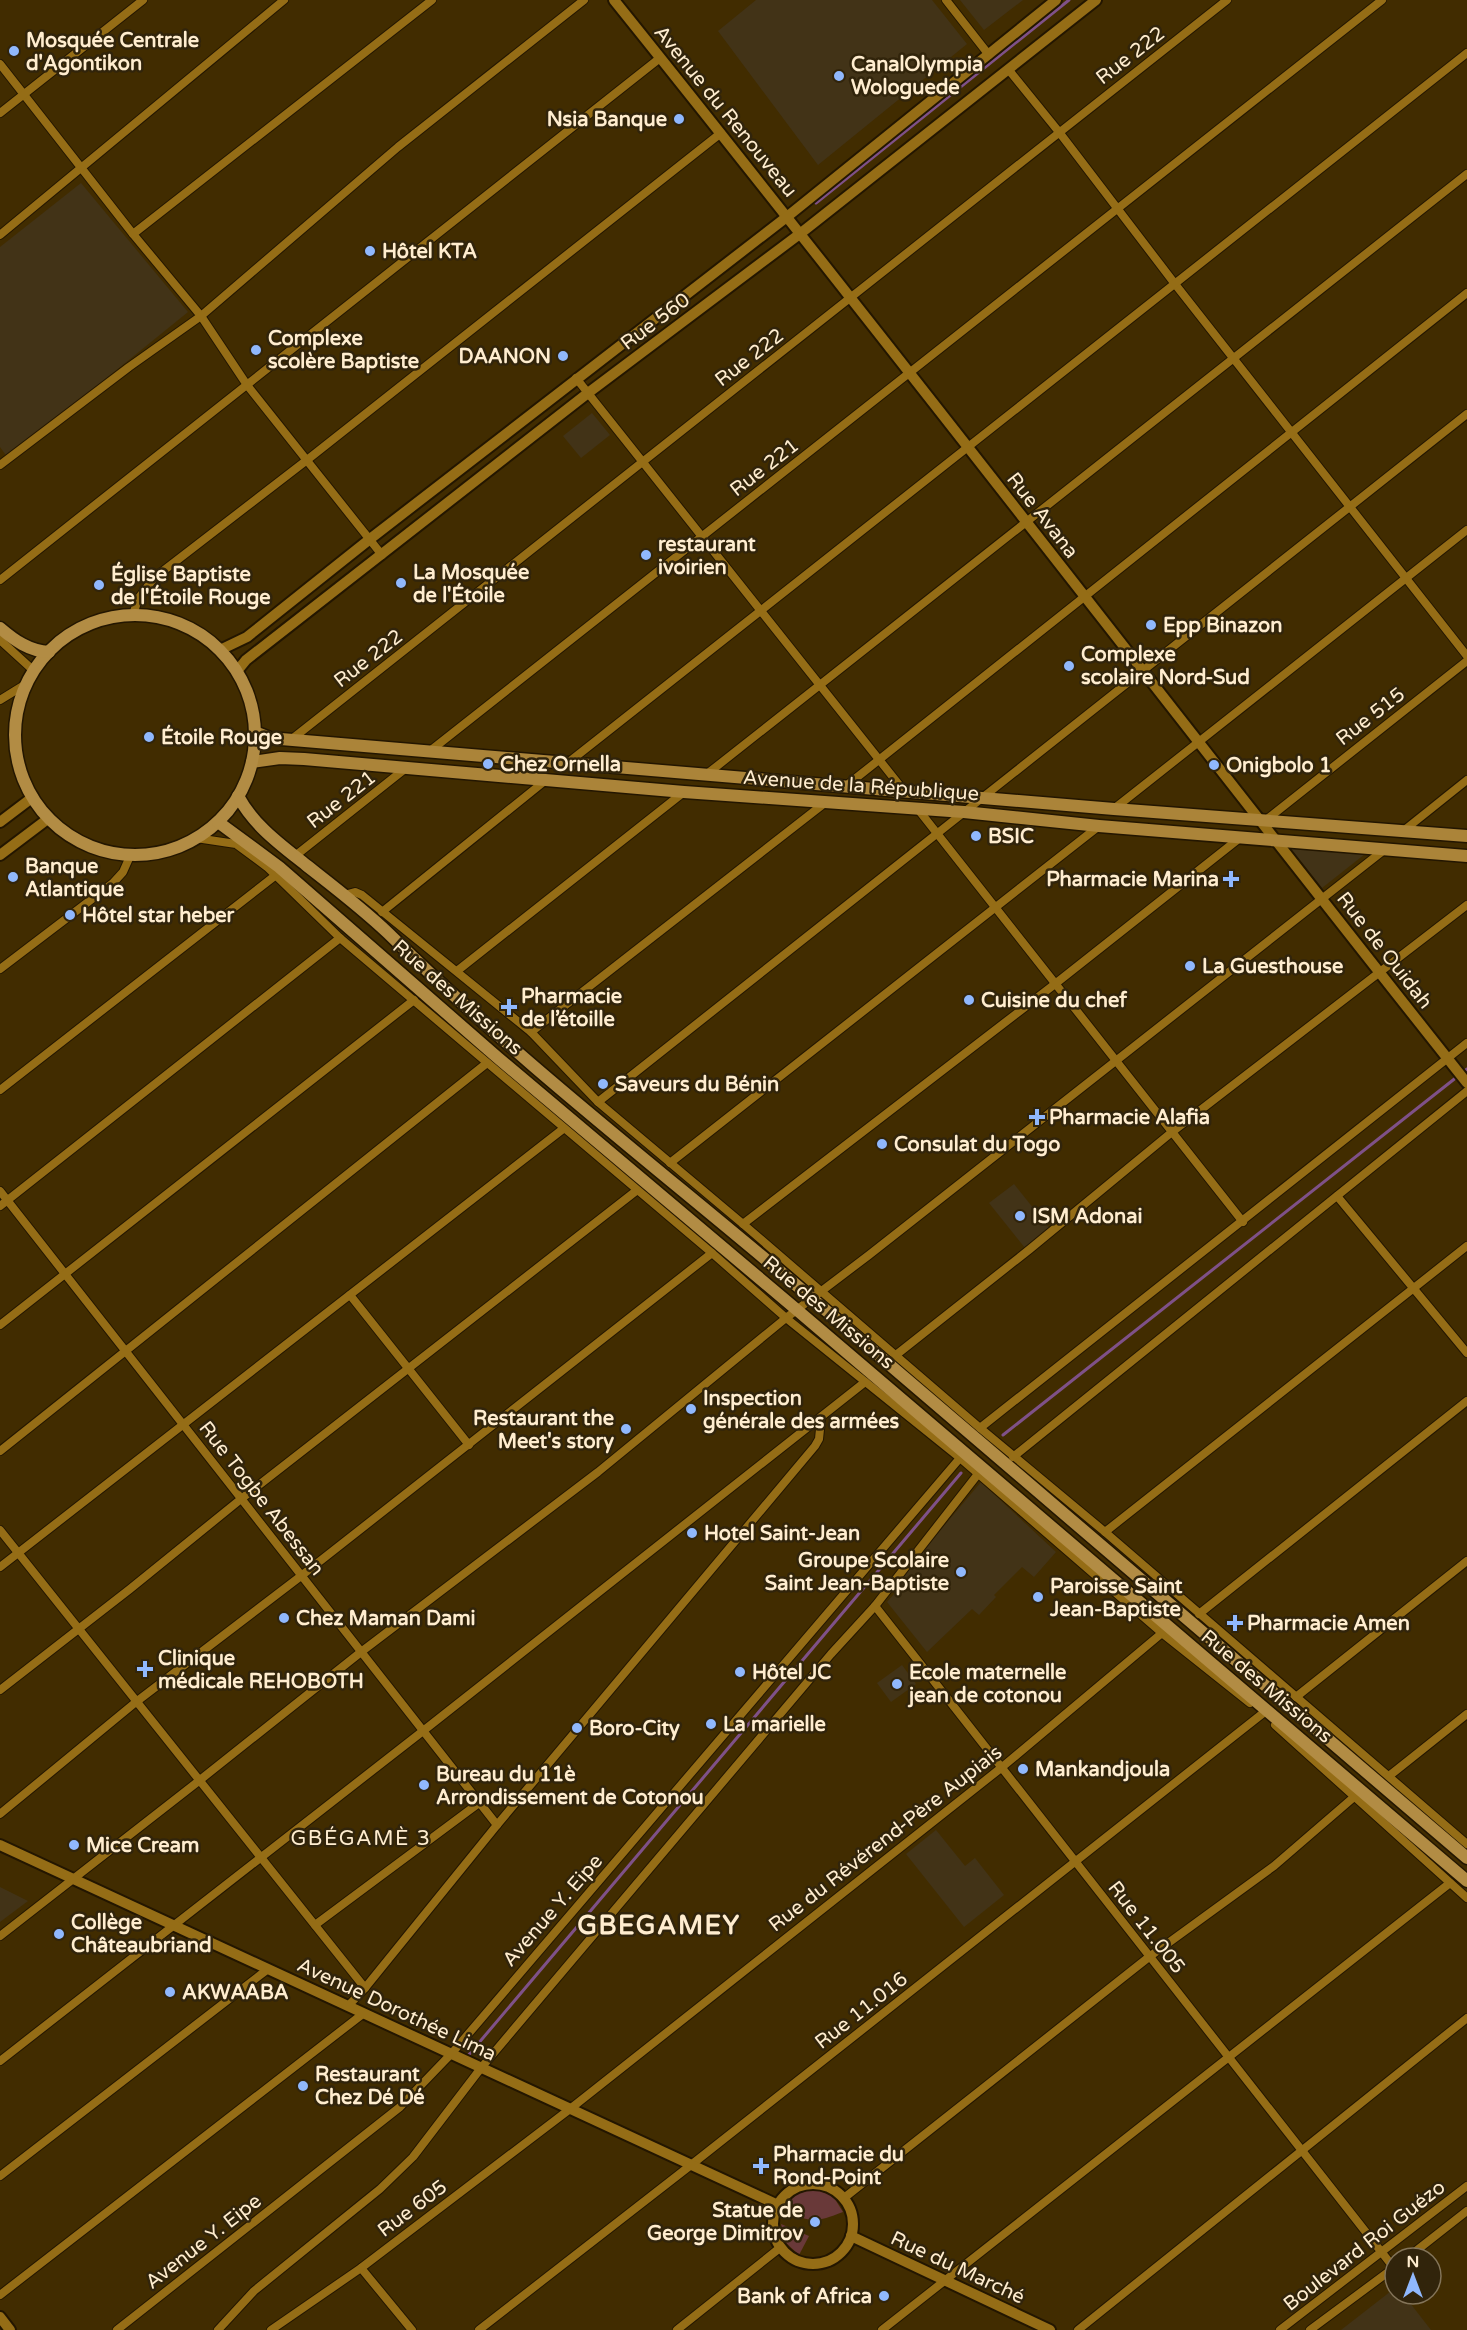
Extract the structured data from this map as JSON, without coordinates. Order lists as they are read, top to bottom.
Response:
{
  "streets": {
    "highway": ["Rue des Missions"],
    "main road": [
      "Avenue du Renouveau",
      "Rue 560",
      "Rue Avana",
      "Avenue de la République",
      "Rue de Ouidah",
      "Avenue Dorothée Lima",
      "Rue du Marché"
    ],
    "street": [
      "Rue 222",
      "Rue 221",
      "Rue 515",
      "Rue Togbe Abessan",
      "Rue du Révérend-Père Aupiais",
      "Avenue Y. Eipe",
      "Rue 11.005",
      "Rue 11.016",
      "Rue 605",
      "Boulevard Roi Guézo"
    ]
  },
  "crossings": [
    ["Rue 222", "Rue Avana"],
    ["Rue 222", "Avenue de la République"],
    ["Avenue du Renouveau", "Rue 560"],
    ["Avenue du Renouveau", "Rue Avana"],
    ["Rue 560", "Rue Avana"],
    ["Rue 221", "Rue Avana"],
    ["Rue 221", "Avenue de la République"],
    ["Rue 221", "Rue des Missions"],
    ["Rue Avana", "Rue 515"],
    ["Rue Avana", "Avenue de la République"],
    ["Rue Avana", "Rue de Ouidah"],
    ["Rue 515", "Avenue de la République"],
    ["Rue 515", "Rue de Ouidah"],
    ["Avenue de la République", "Rue de Ouidah"],
    ["Rue du Révérend-Père Aupiais", "Rue 11.005"],
    ["Rue du Révérend-Père Aupiais", "Avenue Dorothée Lima"],
    ["Rue du Révérend-Père Aupiais", "Rue 605"],
    ["Avenue Y. Eipe", "Avenue Dorothée Lima"],
    ["Rue 11.005", "Rue 11.016"],
    ["Rue 11.005", "Boulevard Roi Guézo"],
    ["Avenue Dorothée Lima", "Rue 11.016"],
    ["Avenue Dorothée Lima", "Rue 605"],
    ["Avenue Dorothée Lima", "Rue du Marché"]
  ],
  "districts": ["GBÉGAMÈ 3", "GBEGAMEY"],
  "places": {
    "other": [
      "Mosquée Centrale d'Agontikon",
      "CanalOlympia Wologuede",
      "Nsia Banque",
      "Hôtel KTA",
      "Complexe scolère Baptiste",
      "DAANON",
      "restaurant ivoirien",
      "La Mosquée de l'Étoile",
      "Église Baptiste de l'Étoile Rouge",
      "Epp Binazon",
      "Complexe scolaire Nord-Sud",
      "Étoile Rouge",
      "Chez Ornella",
      "Onigbolo 1",
      "BSIC",
      "Banque Atlantique",
      "Hôtel star heber",
      "La Guesthouse",
      "Cuisine du chef",
      "Saveurs du Bénin",
      "Consulat du Togo",
      "ISM Adonai",
      "Inspection générale des armées",
      "Restaurant the Meet's story",
      "Hotel Saint-Jean",
      "Groupe Scolaire Saint Jean-Baptiste",
      "Paroisse Saint Jean-Baptiste",
      "Chez Maman Dami",
      "Hôtel JC",
      "Ecole maternelle jean de cotonou",
      "La marielle",
      "Boro-City",
      "Mankandjoula",
      "Bureau du 11è Arrondissement de Cotonou",
      "Mice Cream",
      "Collège Châteaubriand",
      "AKWAABA",
      "Restaurant Chez Dé Dé",
      "Statue de George Dimitrov",
      "Bank of Africa"
    ],
    "health": [
      "Pharmacie Marina",
      "Pharmacie de l’étoille",
      "Pharmacie Alafia",
      "Pharmacie Amen",
      "Clinique médicale REHOBOTH",
      "Pharmacie du Rond-Point"
    ]
  },
  "north": "top"
}
